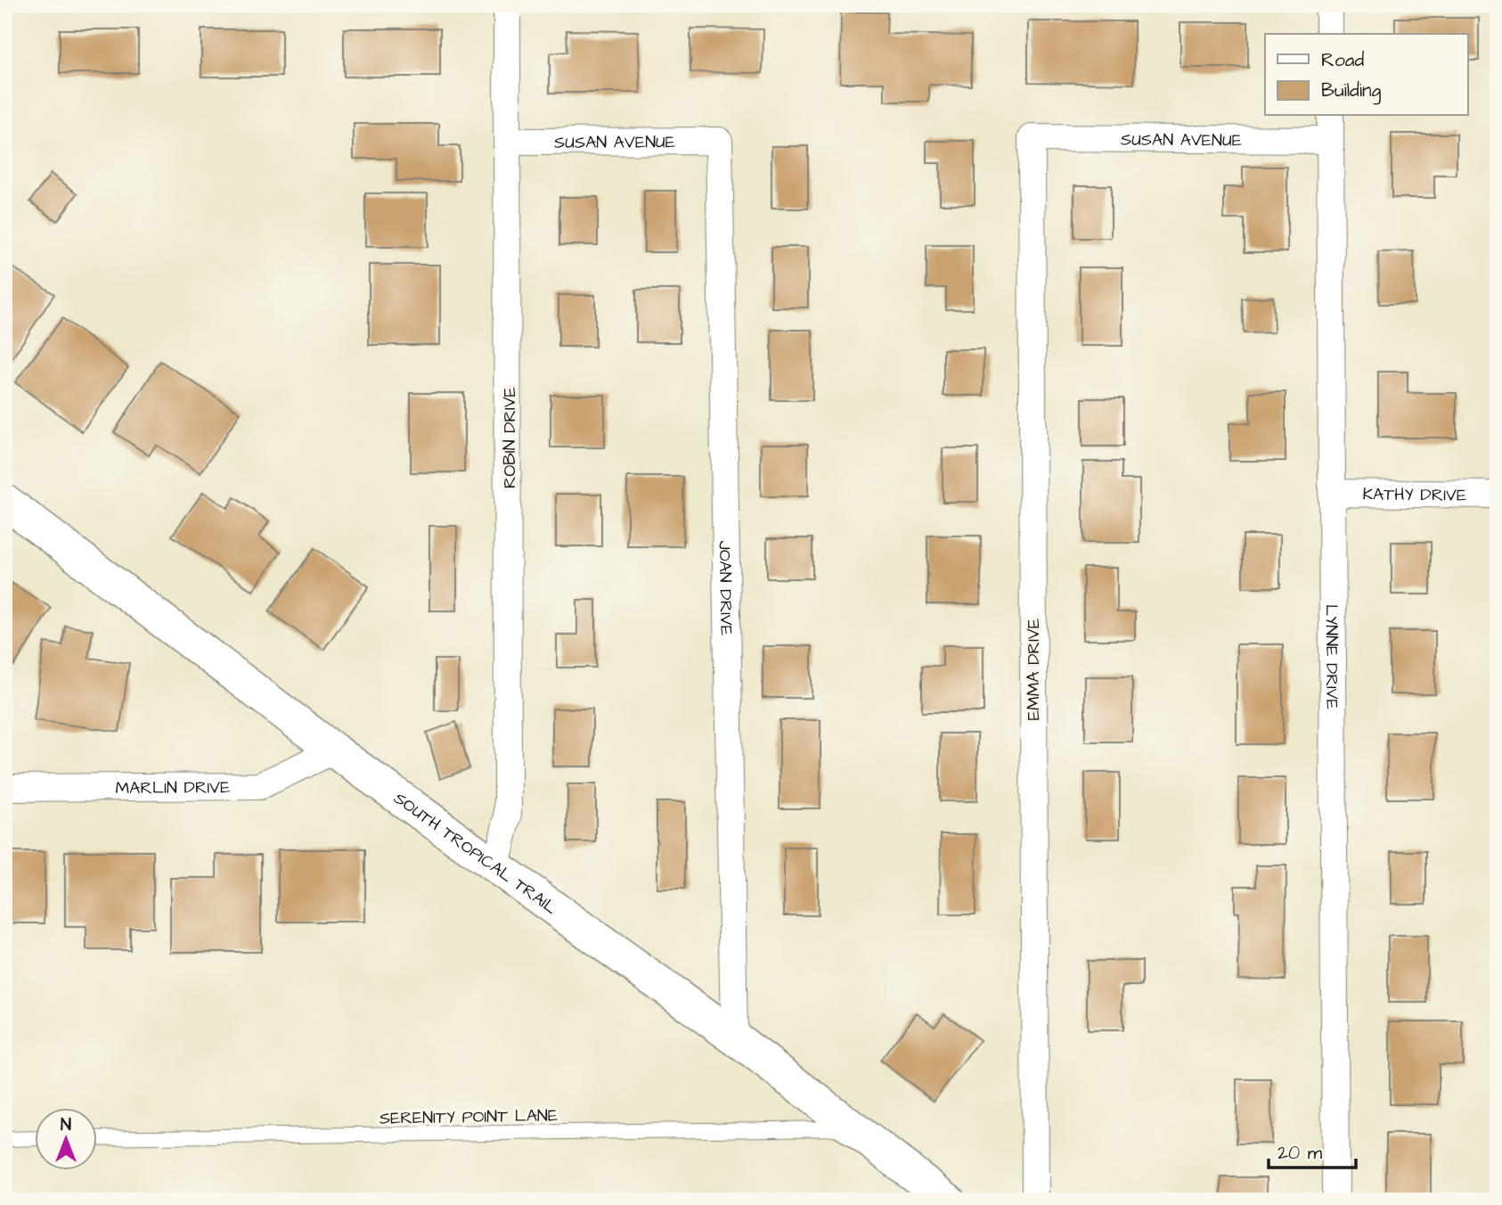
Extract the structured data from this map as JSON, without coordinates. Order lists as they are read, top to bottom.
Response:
{
  "streets": {
    "street": [
      "SUSAN AVENUE",
      "ROBIN DRIVE",
      "KATHY DRIVE",
      "JOAN DRIVE",
      "LYNNE DRIVE",
      "EMMA DRIVE",
      "MARLIN DRIVE",
      "SOUTH TROPICAL TRAIL"
    ],
    "lane": ["SERENITY POINT LANE"]
  },
  "crossings": [
    ["SUSAN AVENUE", "ROBIN DRIVE"],
    ["SUSAN AVENUE", "JOAN DRIVE"],
    ["SUSAN AVENUE", "LYNNE DRIVE"],
    ["SUSAN AVENUE", "EMMA DRIVE"],
    ["ROBIN DRIVE", "SOUTH TROPICAL TRAIL"],
    ["KATHY DRIVE", "LYNNE DRIVE"],
    ["JOAN DRIVE", "SOUTH TROPICAL TRAIL"],
    ["MARLIN DRIVE", "SOUTH TROPICAL TRAIL"],
    ["SOUTH TROPICAL TRAIL", "SERENITY POINT LANE"]
  ],
  "legend": ["Road", "Building"],
  "scale_bar": "20 m",
  "north": "top"
}
